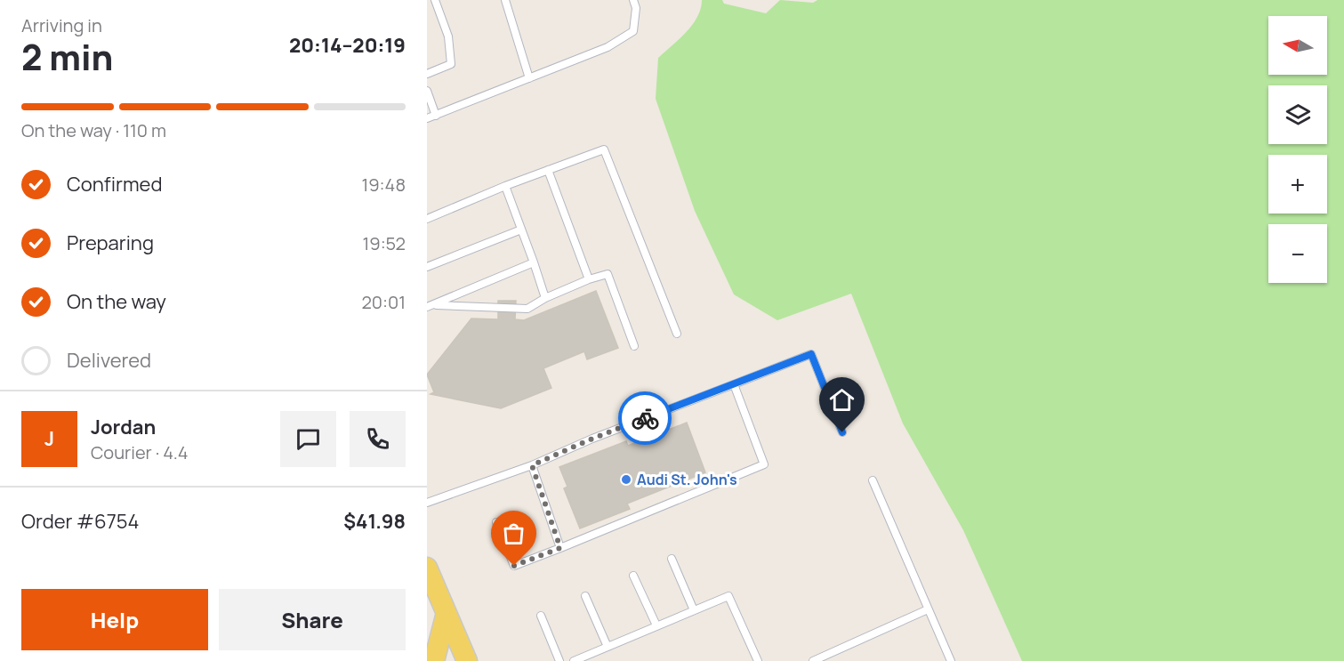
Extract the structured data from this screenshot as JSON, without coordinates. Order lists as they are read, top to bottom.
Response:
{
  "places": ["Audi St. John's"],
  "north": "left",
  "page": {
    "heading": ["2 min", "Arriving in", "20:14–20:19"],
    "panel": [
      "Jordan",
      "Courier · 4.4",
      "Order #6754",
      "$41.98"
    ],
    "map_buttons": ["+", "−"],
    "bar": "On the way · 110 m",
    "list": [
      ["Confirmed", "19:48"],
      ["Preparing", "19:52"],
      ["On the way", "20:01"],
      "Delivered"
    ],
    "round": "J",
    "buttons": ["Help", "Share"]
  }
}
